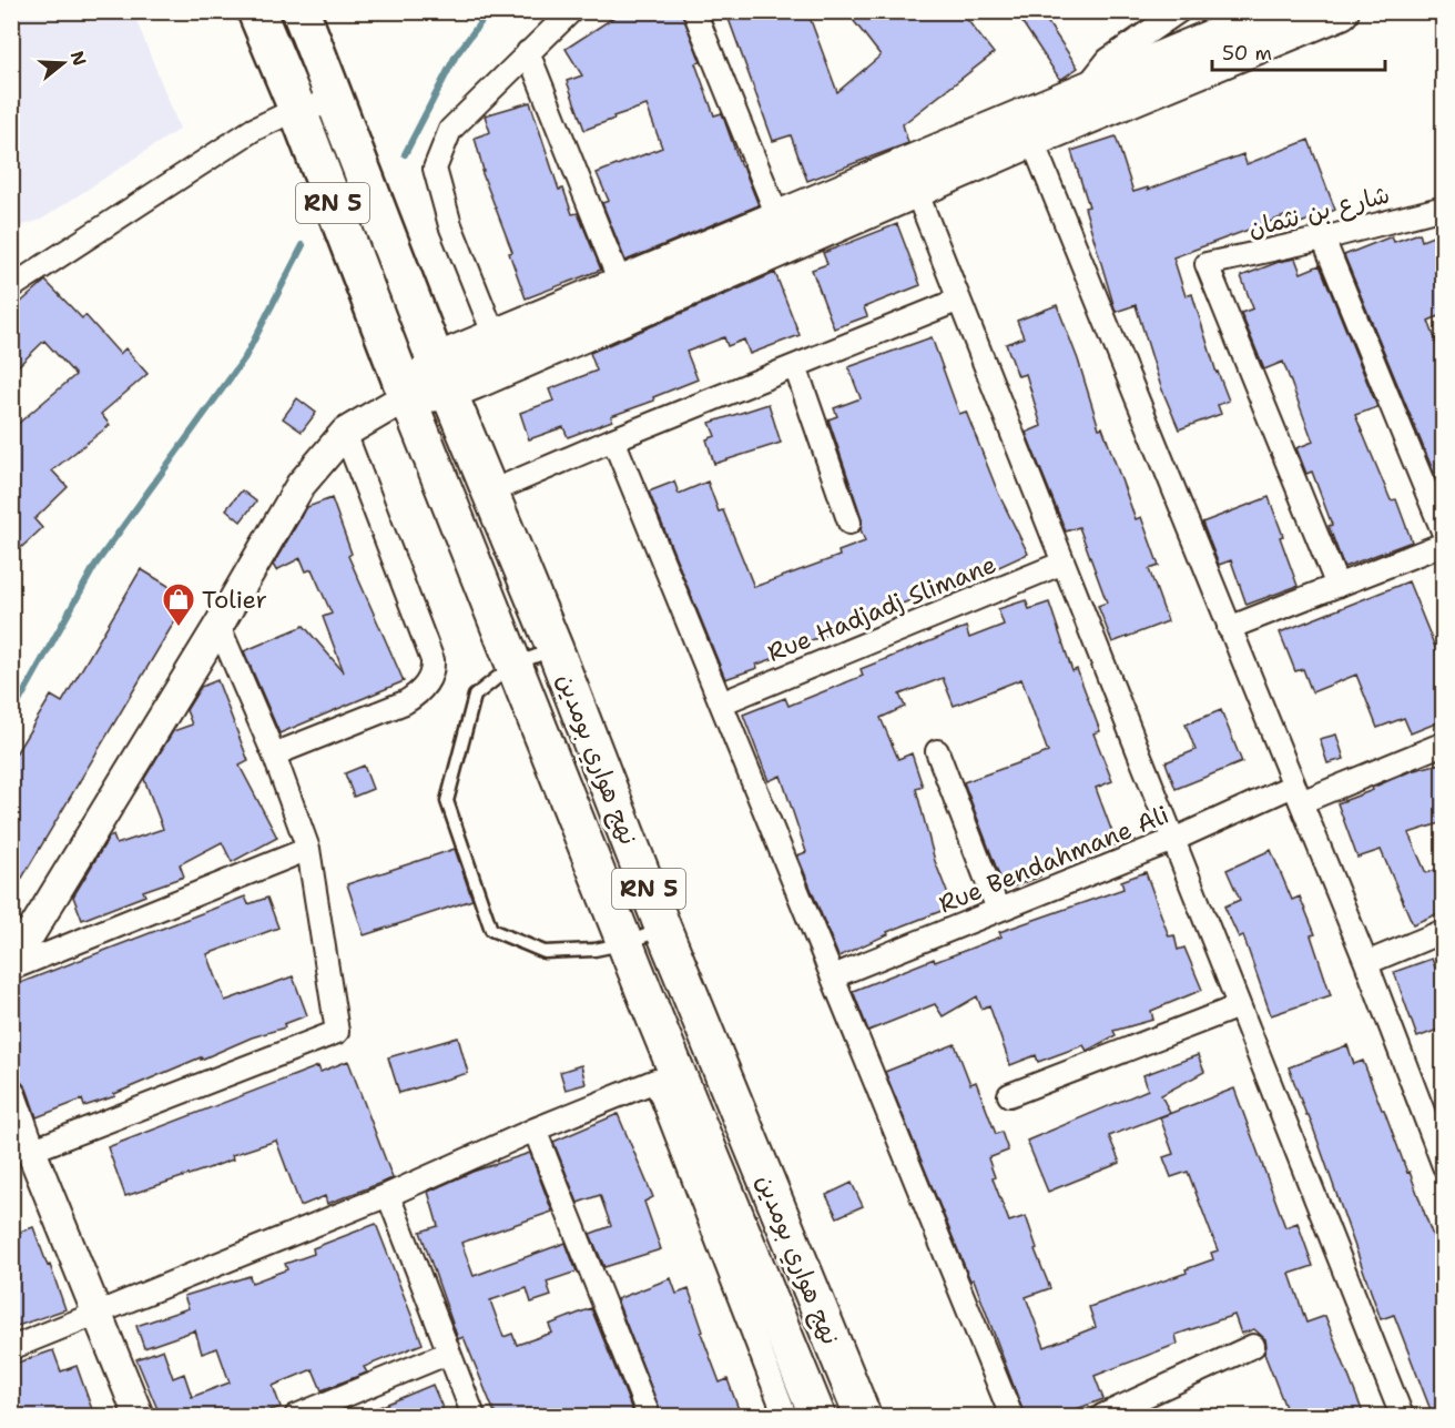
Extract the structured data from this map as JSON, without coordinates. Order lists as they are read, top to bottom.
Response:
{
  "streets": {
    "highway": ["RN 5"],
    "main road": ["نهج هواري بومدين"],
    "street": ["شارع بن نثمان", "Rue Hadjadj Slimane", "Rue Bendahmane Ali"]
  },
  "crossings": [
    ["RN 5", "نهج هواري بومدين"]
  ],
  "places": {
    "shop": ["Tolier"]
  },
  "scale_bar": "50 m",
  "north": "right"
}
